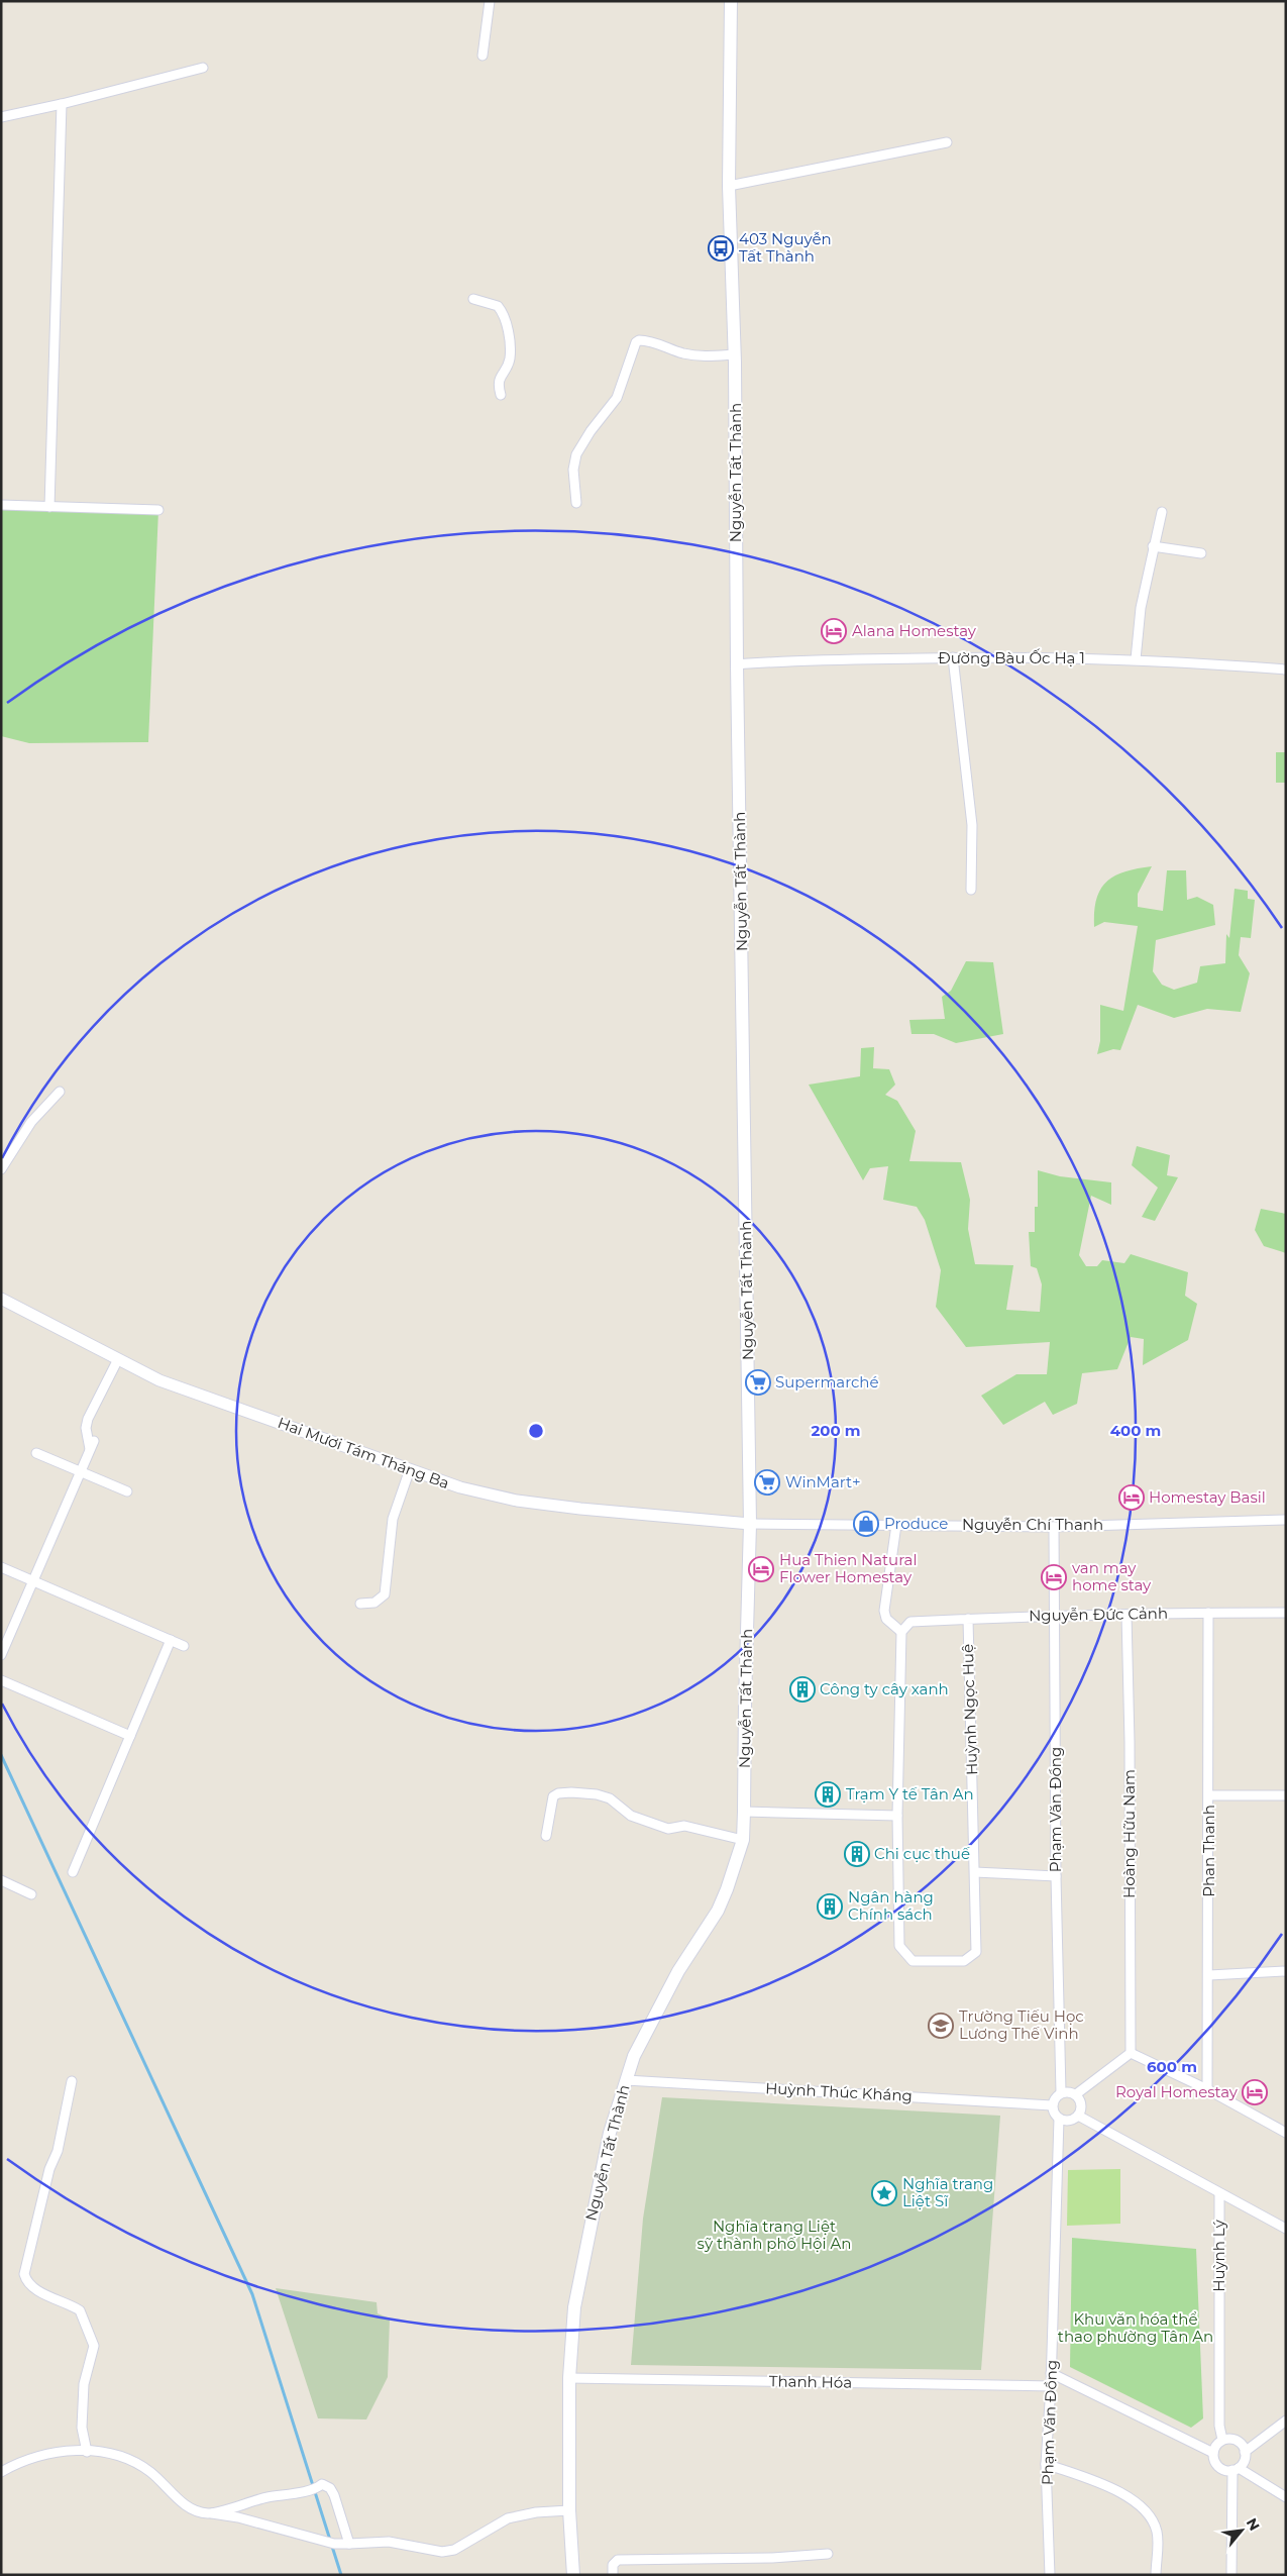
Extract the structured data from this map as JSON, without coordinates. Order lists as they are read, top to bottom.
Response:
{
  "streets": {
    "main road": ["Nguyễn Tất Thành"],
    "street": [
      "Đường Bàu Ốc Hạ 1",
      "Hai Mươi Tám Tháng Ba",
      "Nguyễn Chí Thanh",
      "Nguyễn Đức Cảnh",
      "Huỳnh Ngọc Huệ",
      "Phạm Văn Đồng",
      "Hoàng Hữu Nam",
      "Phan Thanh",
      "Huỳnh Thúc Kháng",
      "Huỳnh Lý",
      "Thanh Hóa"
    ]
  },
  "crossings": [
    ["Nguyễn Tất Thành", "Đường Bàu Ốc Hạ 1"],
    ["Nguyễn Tất Thành", "Hai Mươi Tám Tháng Ba"],
    ["Nguyễn Tất Thành", "Nguyễn Chí Thanh"],
    ["Nguyễn Tất Thành", "Huỳnh Thúc Kháng"],
    ["Nguyễn Tất Thành", "Thanh Hóa"],
    ["Hai Mươi Tám Tháng Ba", "Nguyễn Chí Thanh"],
    ["Nguyễn Chí Thanh", "Phạm Văn Đồng"],
    ["Nguyễn Đức Cảnh", "Huỳnh Ngọc Huệ"],
    ["Nguyễn Đức Cảnh", "Phạm Văn Đồng"],
    ["Nguyễn Đức Cảnh", "Hoàng Hữu Nam"],
    ["Nguyễn Đức Cảnh", "Phan Thanh"],
    ["Phạm Văn Đồng", "Huỳnh Thúc Kháng"],
    ["Phạm Văn Đồng", "Thanh Hóa"]
  ],
  "parks": ["Nghĩa trang Liệt sỹ thành phố Hội An", "Khu văn hóa thể thao phường Tân An"],
  "places": {
    "bus stop": ["403 Nguyễn Tất Thành"],
    "hotel": [
      "Alana Homestay",
      "Homestay Basil",
      "Hua Thien Natural Flower Homestay",
      "van may home stay",
      "Royal Homestay"
    ],
    "supermarket": ["Supermarché", "WinMart+"],
    "shop": ["Produce"],
    "building": [
      "Công ty cây xanh",
      "Trạm Y tế Tân An",
      "Chi cục thuế",
      "Ngân hàng Chính sách"
    ],
    "school or university": ["Trường Tiếu Học Lương Thế Vinh"],
    "place": ["Nghĩa trang Liệt Sĩ"]
  },
  "north": "top right",
  "rings": ["200 m", "400 m", "600 m"]
}
